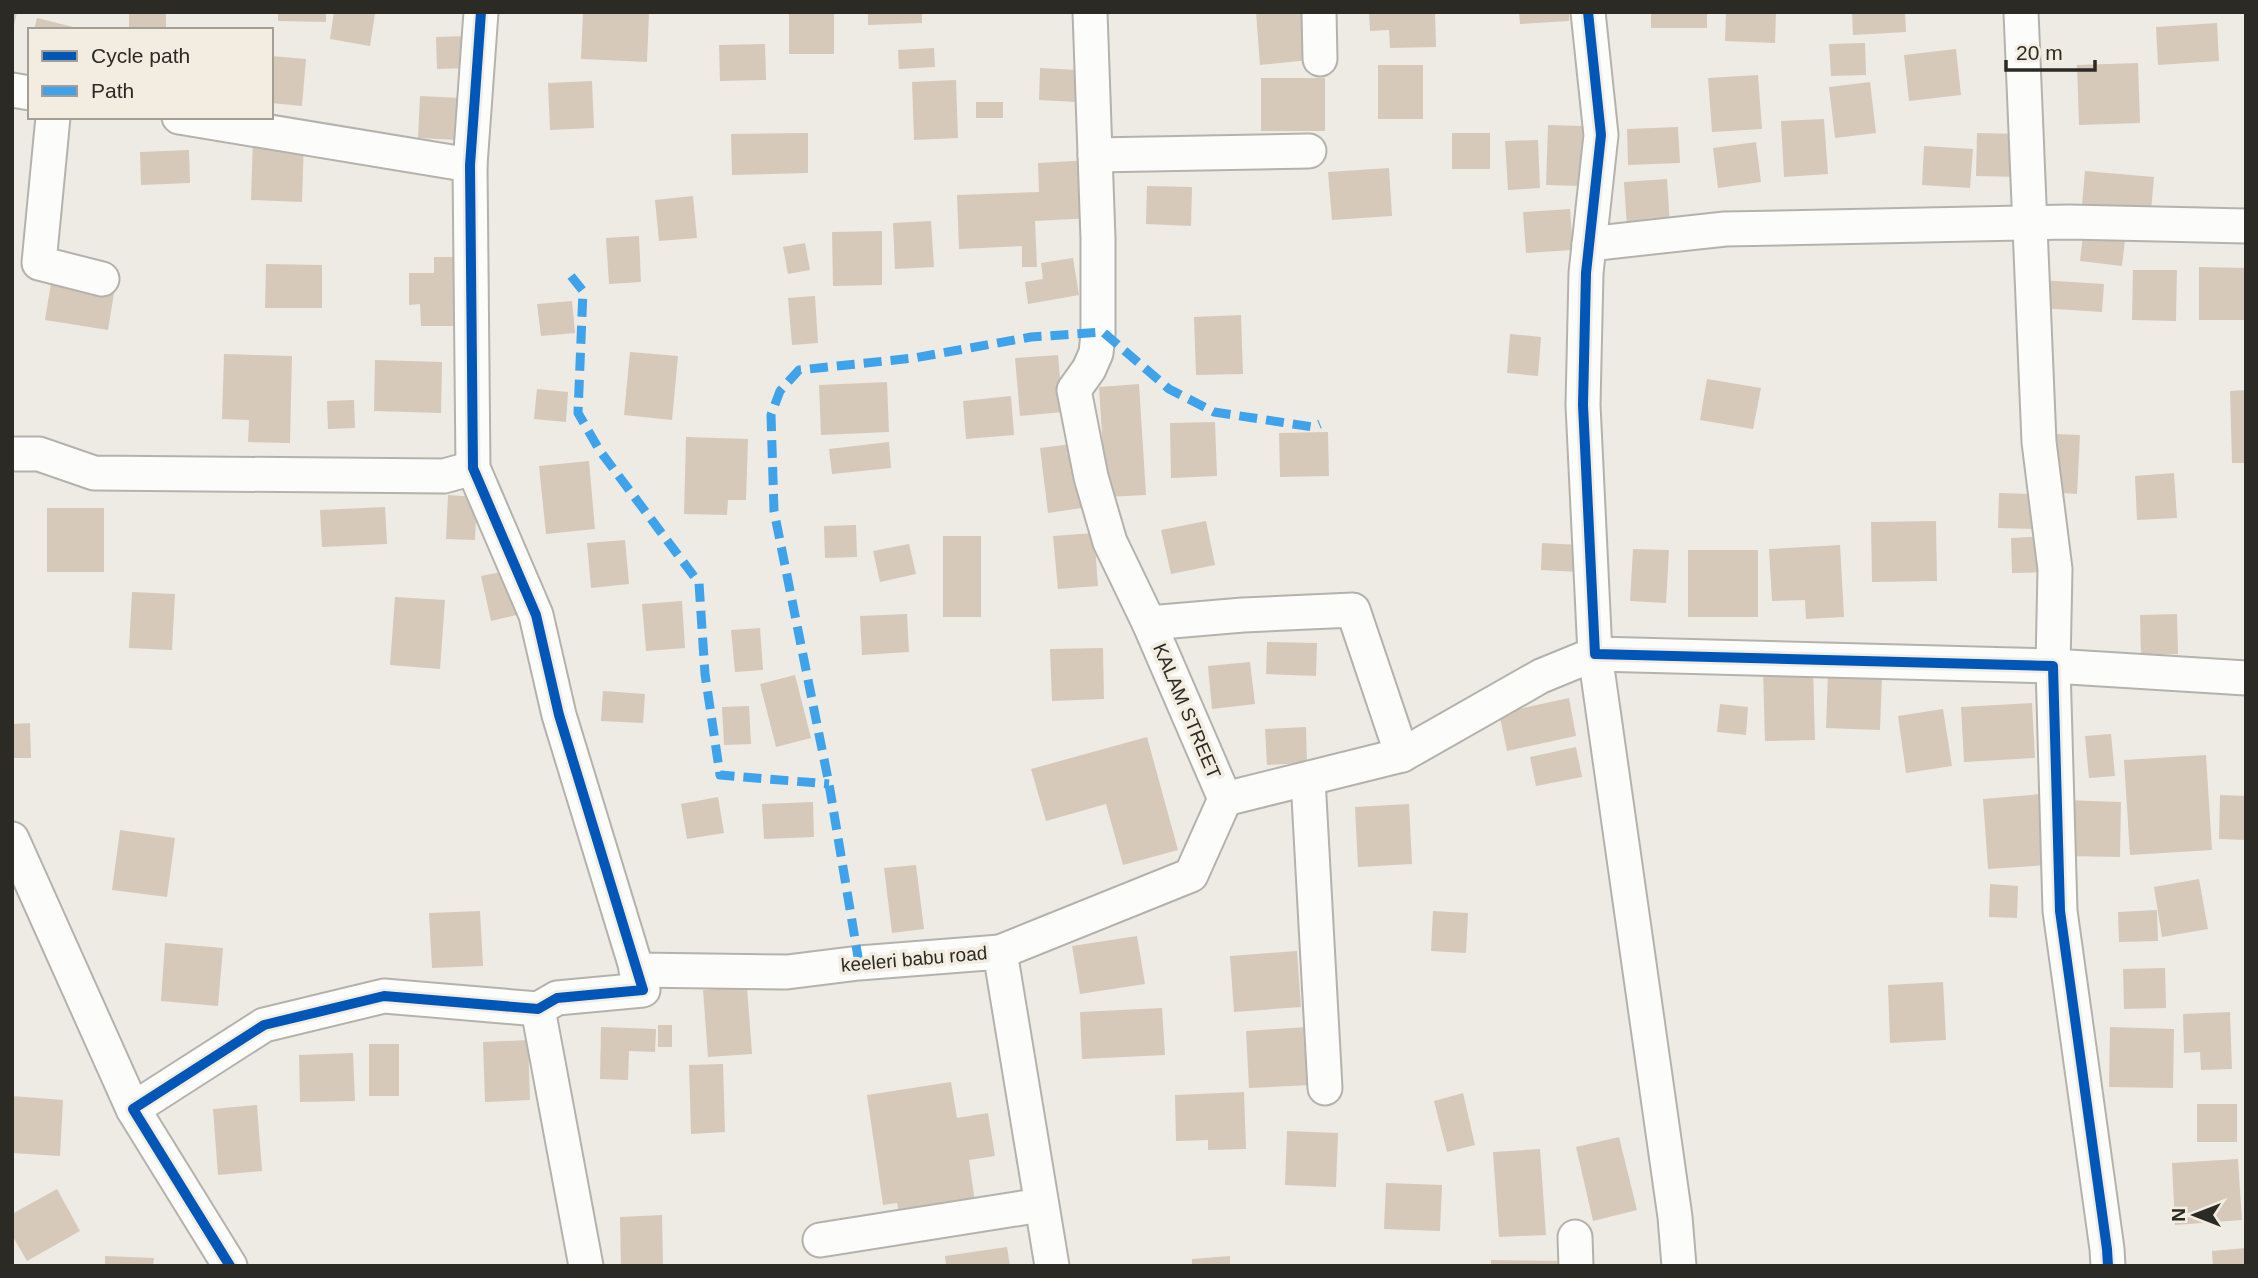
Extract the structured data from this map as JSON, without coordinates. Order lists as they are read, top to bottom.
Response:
{
  "streets": {
    "street": ["KALAM STREET", "keeleri babu road"]
  },
  "legend": ["Cycle path", "Path"],
  "scale_bar": "20 m",
  "north": "left"
}
